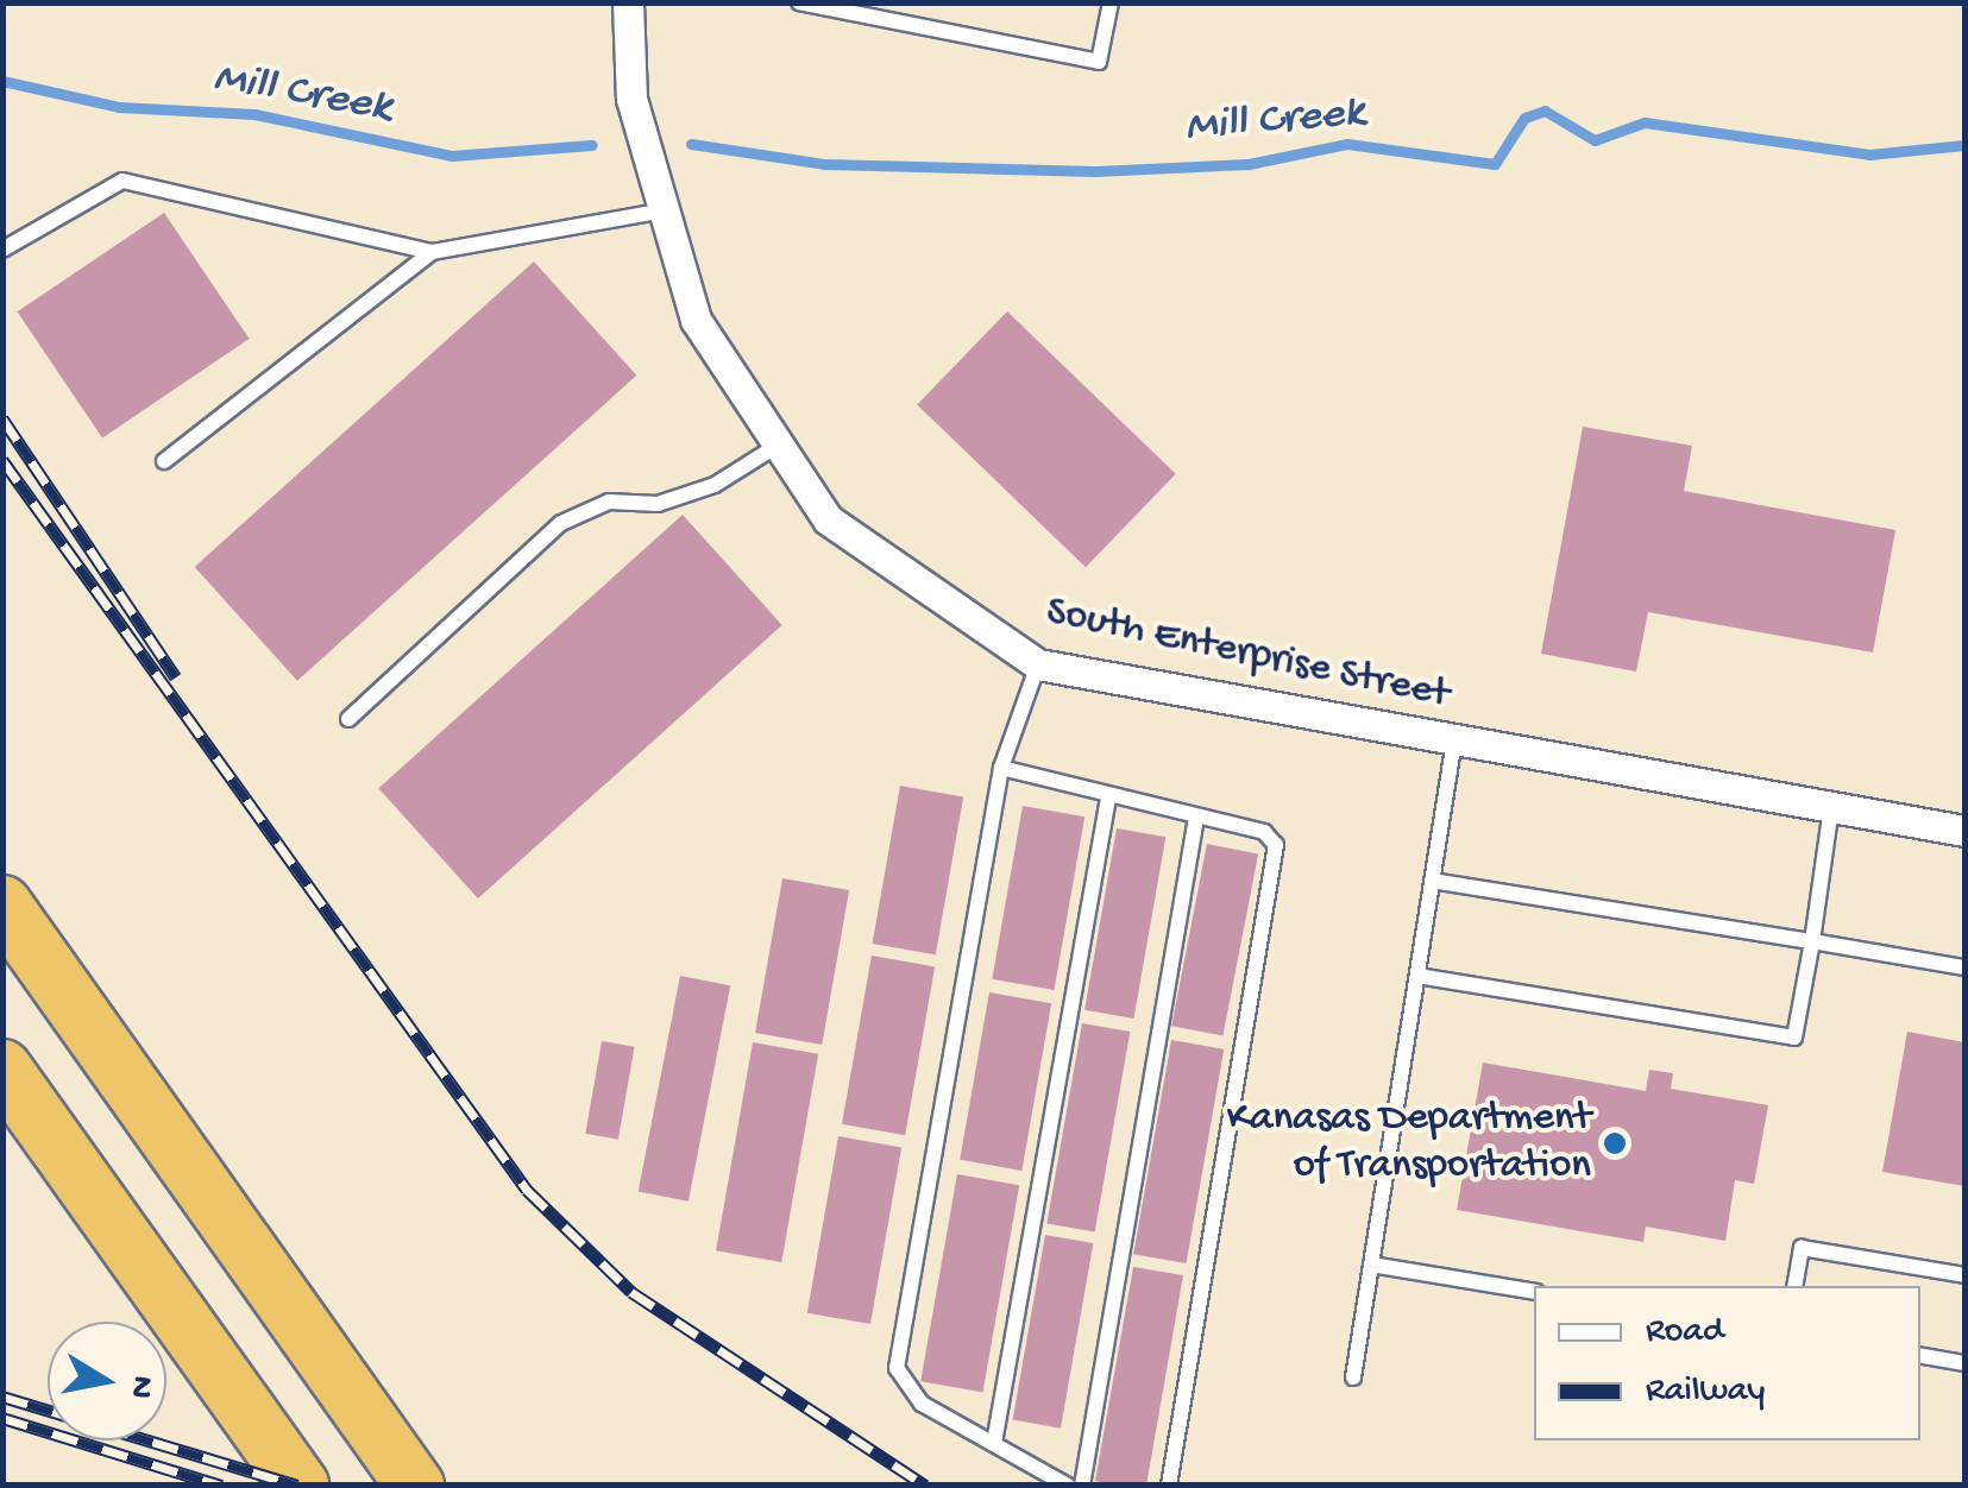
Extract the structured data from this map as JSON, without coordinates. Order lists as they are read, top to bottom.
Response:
{
  "streets": {
    "street": ["South Enterprise Street"]
  },
  "water": ["Mill Creek"],
  "places": ["Kanasas Department of Transportation"],
  "legend": ["Road", "Railway"],
  "north": "right"
}
